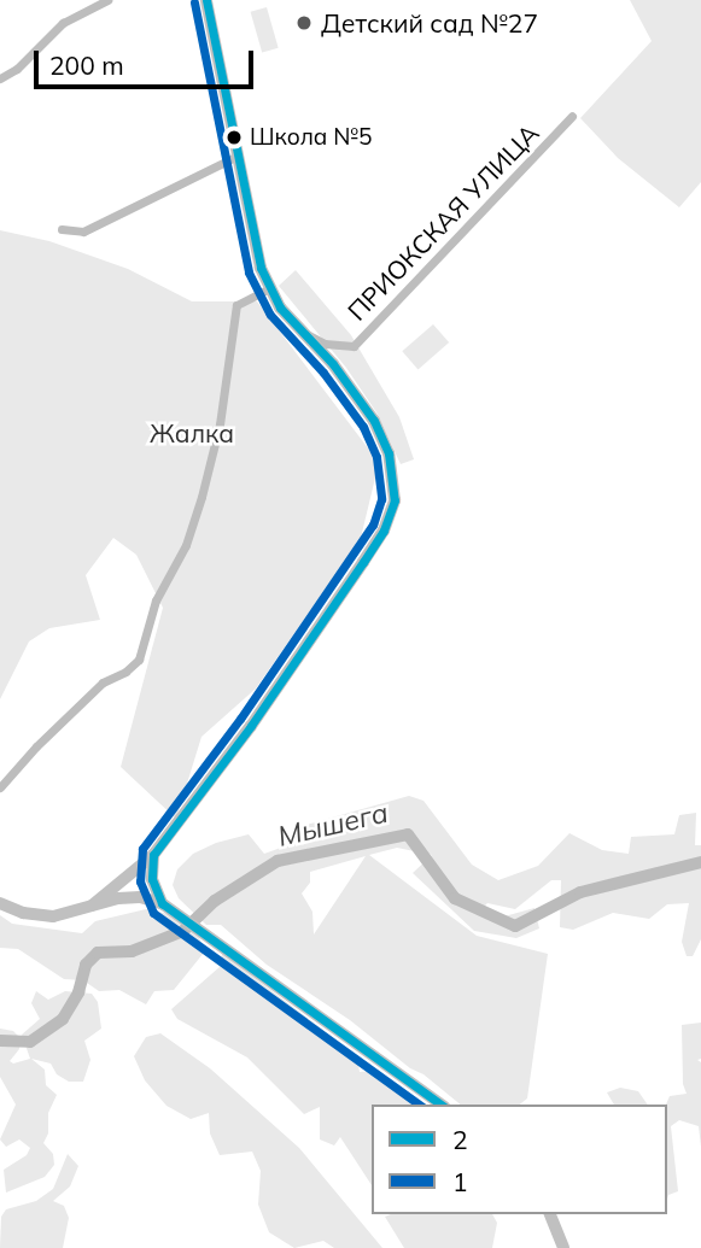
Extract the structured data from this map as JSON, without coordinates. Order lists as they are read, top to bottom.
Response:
{
  "streets": {
    "street": ["ПРИОКСКАЯ УЛИЦА"]
  },
  "water": ["Мышега"],
  "parks": ["Жалка"],
  "places": ["Детский сад №27", "Школа №5"],
  "lines": ["transit line 2", "transit line 1"],
  "legend": ["2", "1"],
  "scale_bar": "200 m"
}
